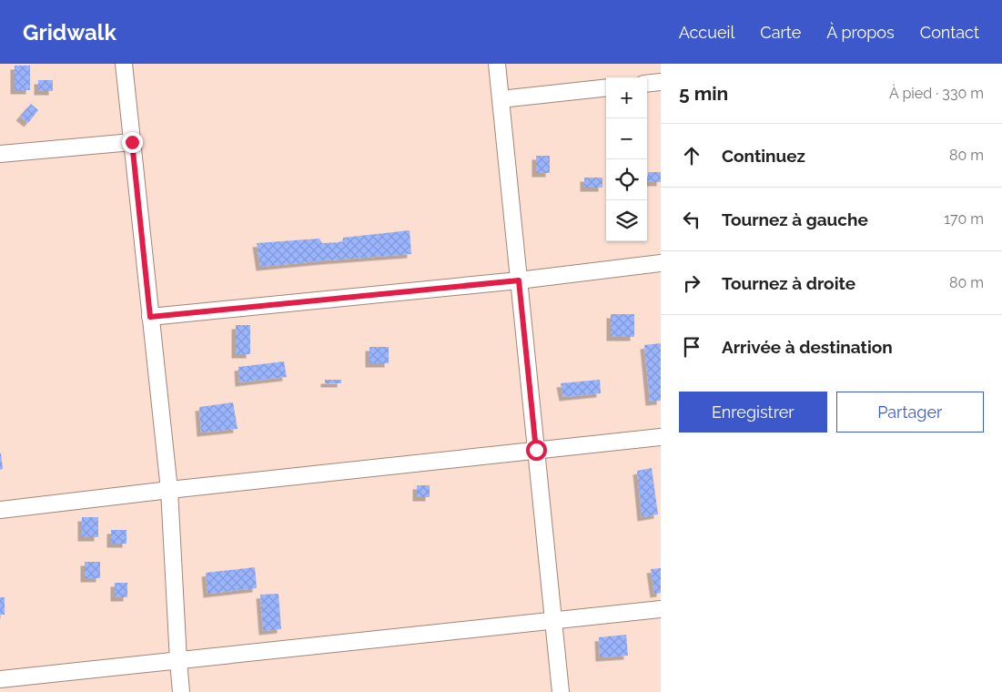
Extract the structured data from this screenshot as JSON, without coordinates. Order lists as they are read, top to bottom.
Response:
{
  "page": {
    "header": "Gridwalk",
    "nav": [
      "Accueil",
      "Carte",
      "À propos",
      "Contact"
    ],
    "heading": ["5 min", "À pied · 330 m"],
    "map_buttons": ["+", "−"],
    "list": [
      ["Continuez", "80 m"],
      ["Tournez à gauche", "170 m"],
      ["Tournez à droite", "80 m"],
      "Arrivée à destination"
    ],
    "buttons": ["Enregistrer", "Partager"]
  }
}
